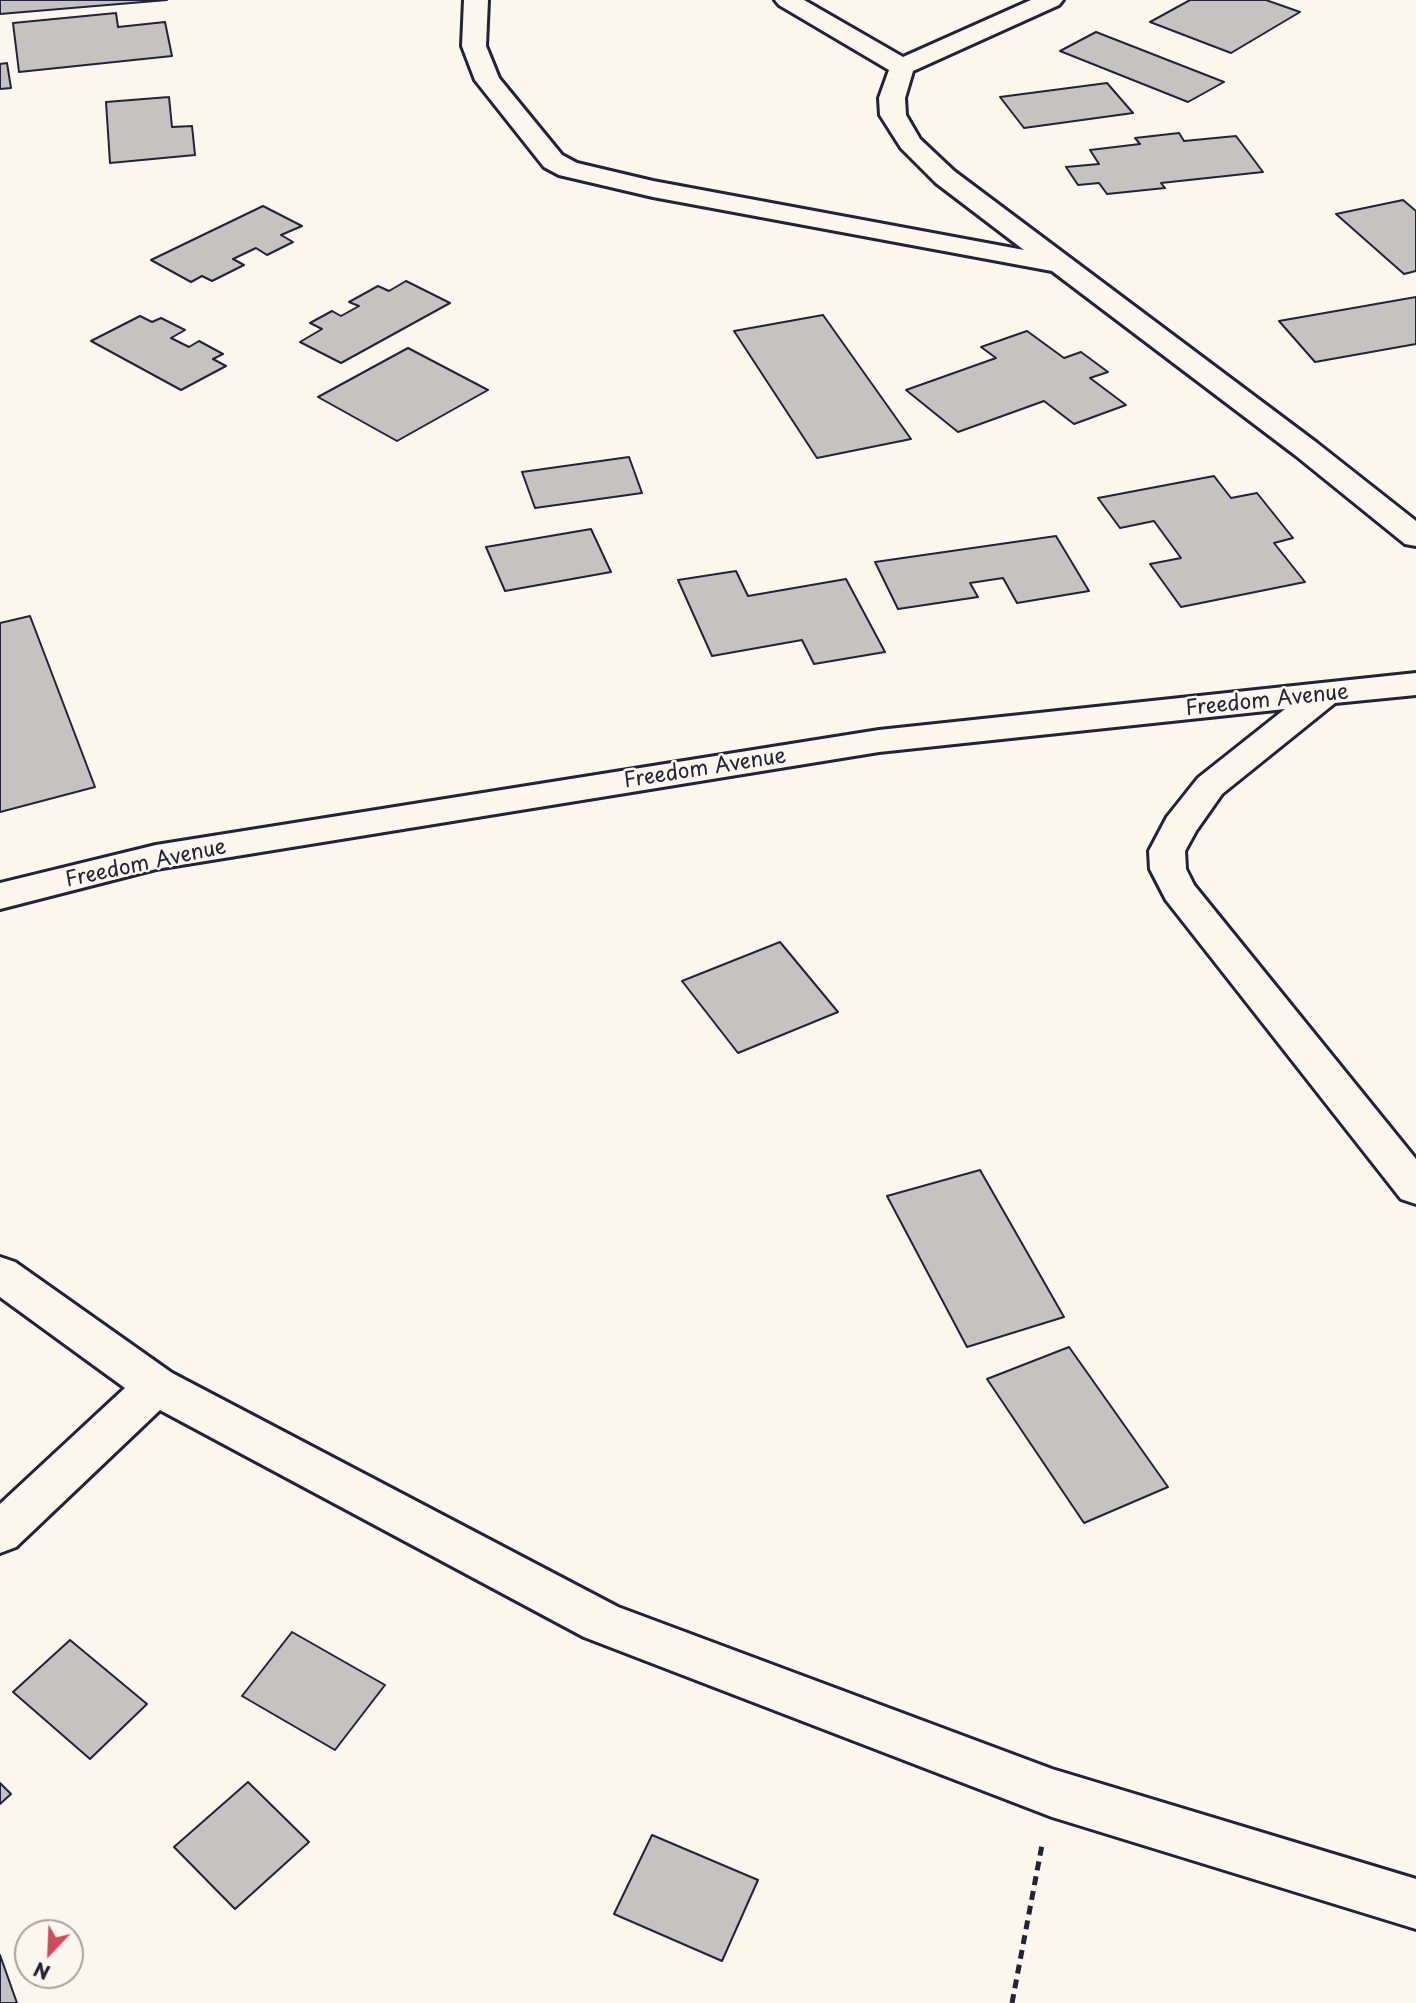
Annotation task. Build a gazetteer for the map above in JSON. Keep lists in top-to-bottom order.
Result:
{
  "streets": {
    "street": ["Freedom Avenue"]
  },
  "north": "bottom left"
}
